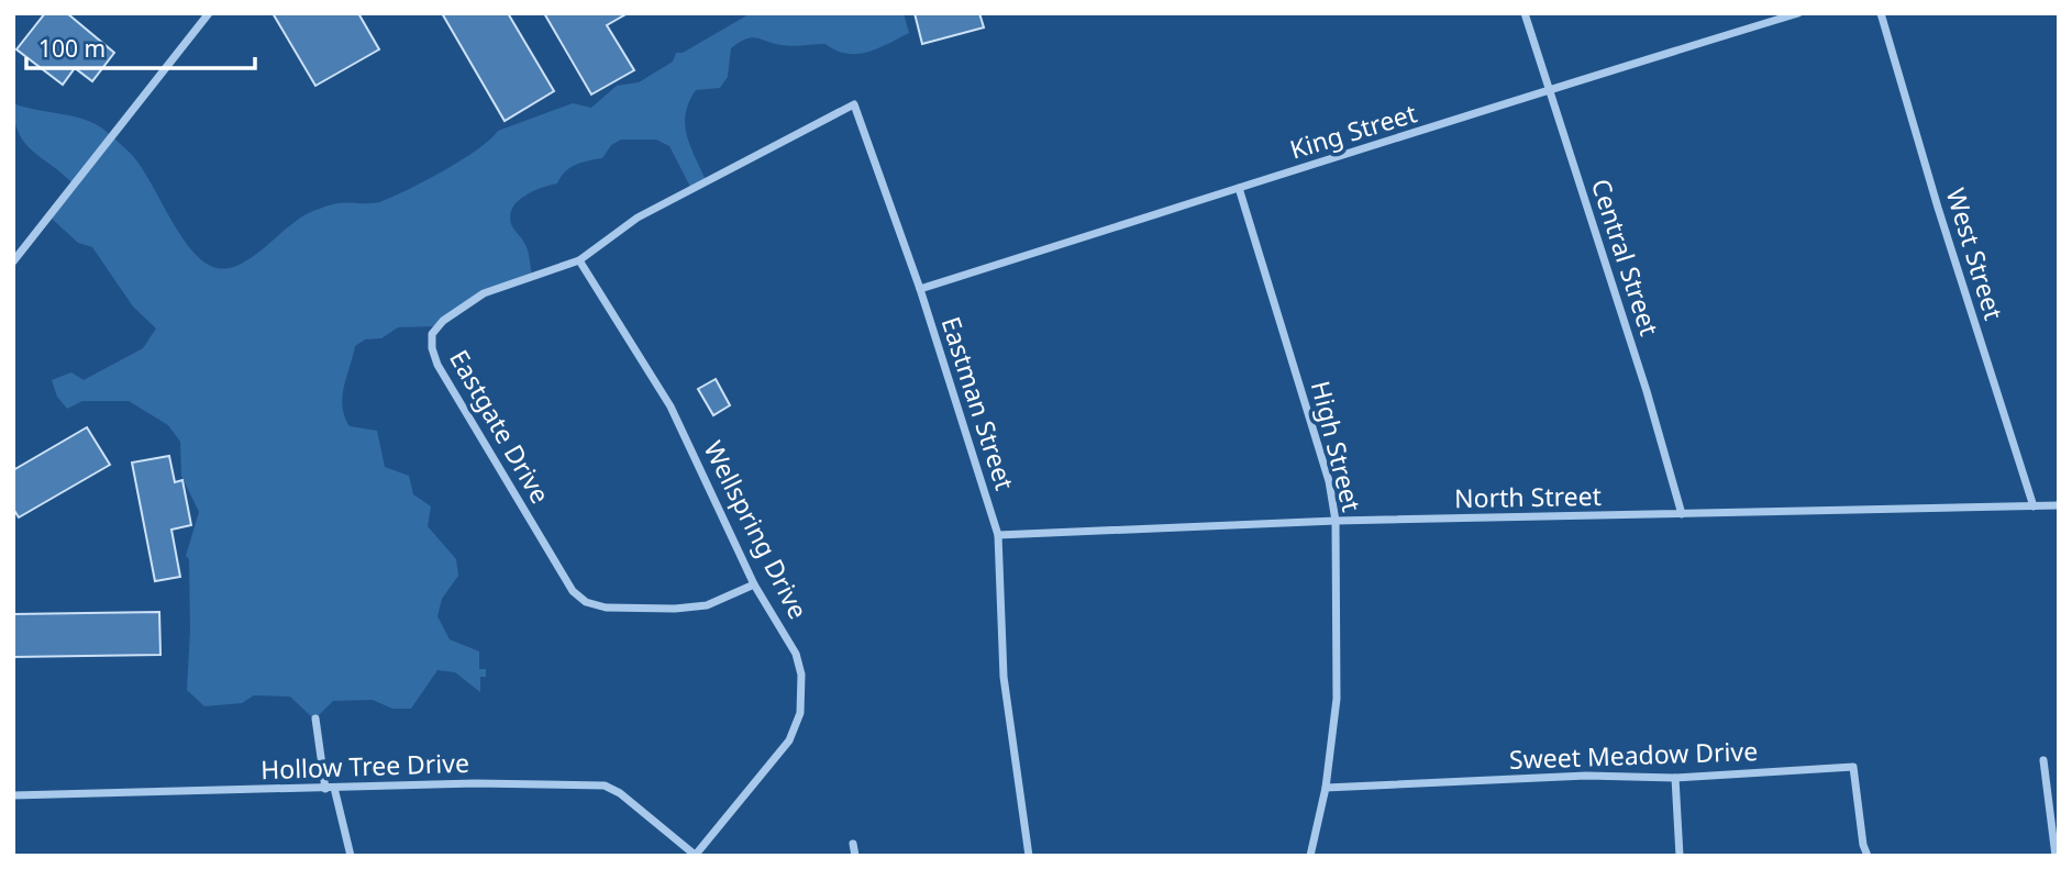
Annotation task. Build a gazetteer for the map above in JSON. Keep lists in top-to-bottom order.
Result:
{
  "streets": {
    "street": [
      "King Street",
      "West Street",
      "Central Street",
      "Eastman Street",
      "Eastgate Drive",
      "High Street",
      "North Street",
      "Wellspring Drive",
      "Sweet Meadow Drive",
      "Hollow Tree Drive"
    ]
  },
  "crossings": [
    ["King Street", "Central Street"],
    ["King Street", "Eastman Street"],
    ["King Street", "High Street"],
    ["West Street", "North Street"],
    ["Central Street", "North Street"],
    ["Eastman Street", "Eastgate Drive"],
    ["Eastman Street", "North Street"],
    ["Eastgate Drive", "Wellspring Drive"],
    ["High Street", "North Street"],
    ["High Street", "Sweet Meadow Drive"],
    ["Wellspring Drive", "Hollow Tree Drive"]
  ],
  "scale_bar": "100 m"
}
